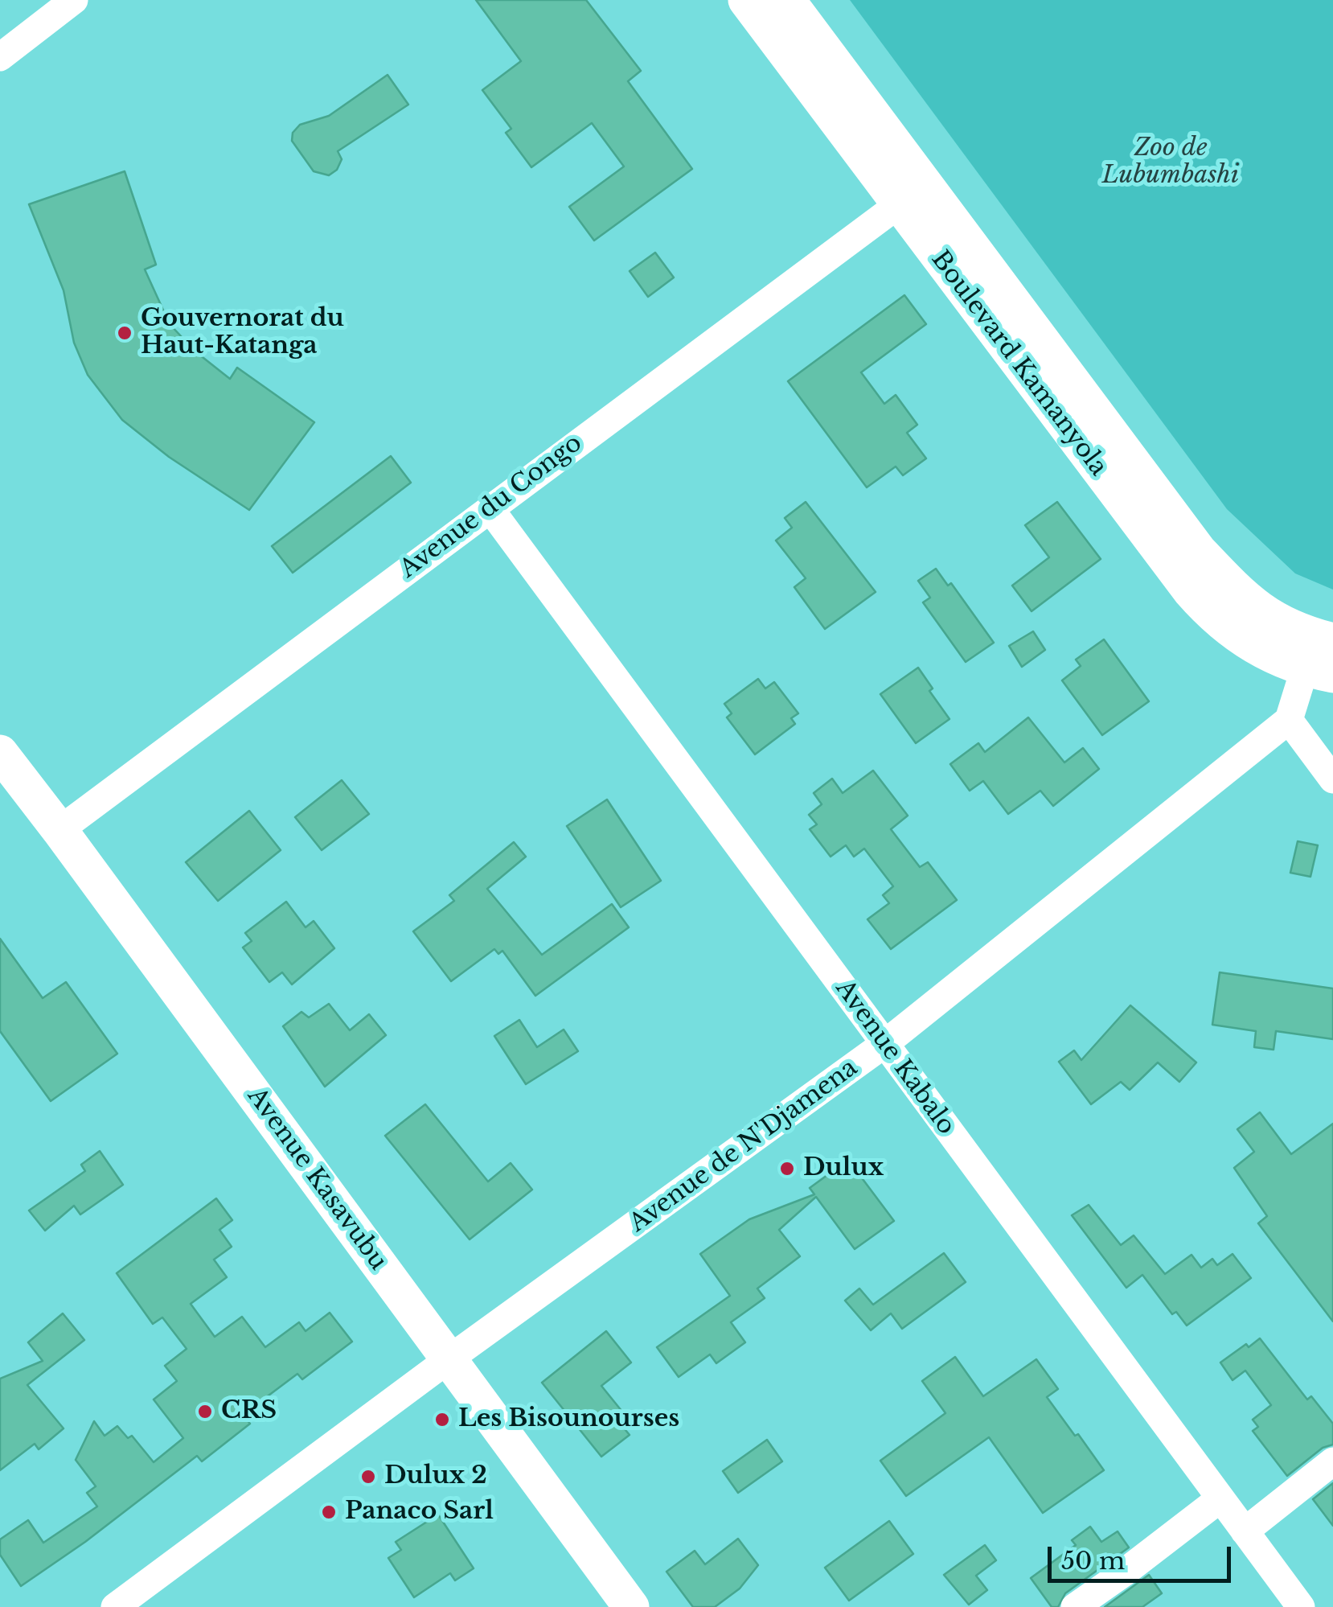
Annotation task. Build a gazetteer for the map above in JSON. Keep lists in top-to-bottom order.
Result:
{
  "streets": {
    "main road": ["Boulevard Kamanyola", "Avenue Kasavubu"],
    "street": ["Avenue du Congo", "Avenue Kabalo", "Avenue de N'Djamena"]
  },
  "crossings": [
    ["Boulevard Kamanyola", "Avenue du Congo"],
    ["Avenue du Congo", "Avenue Kabalo"],
    ["Avenue du Congo", "Avenue Kasavubu"],
    ["Avenue Kabalo", "Avenue de N'Djamena"],
    ["Avenue de N'Djamena", "Avenue Kasavubu"]
  ],
  "parks": ["Zoo de Lubumbashi"],
  "places": [
    "Gouvernorat du Haut-Katanga",
    "Dulux",
    "CRS",
    "Les Bisounourses",
    "Dulux 2",
    "Panaco Sarl"
  ],
  "scale_bar": "50 m"
}
